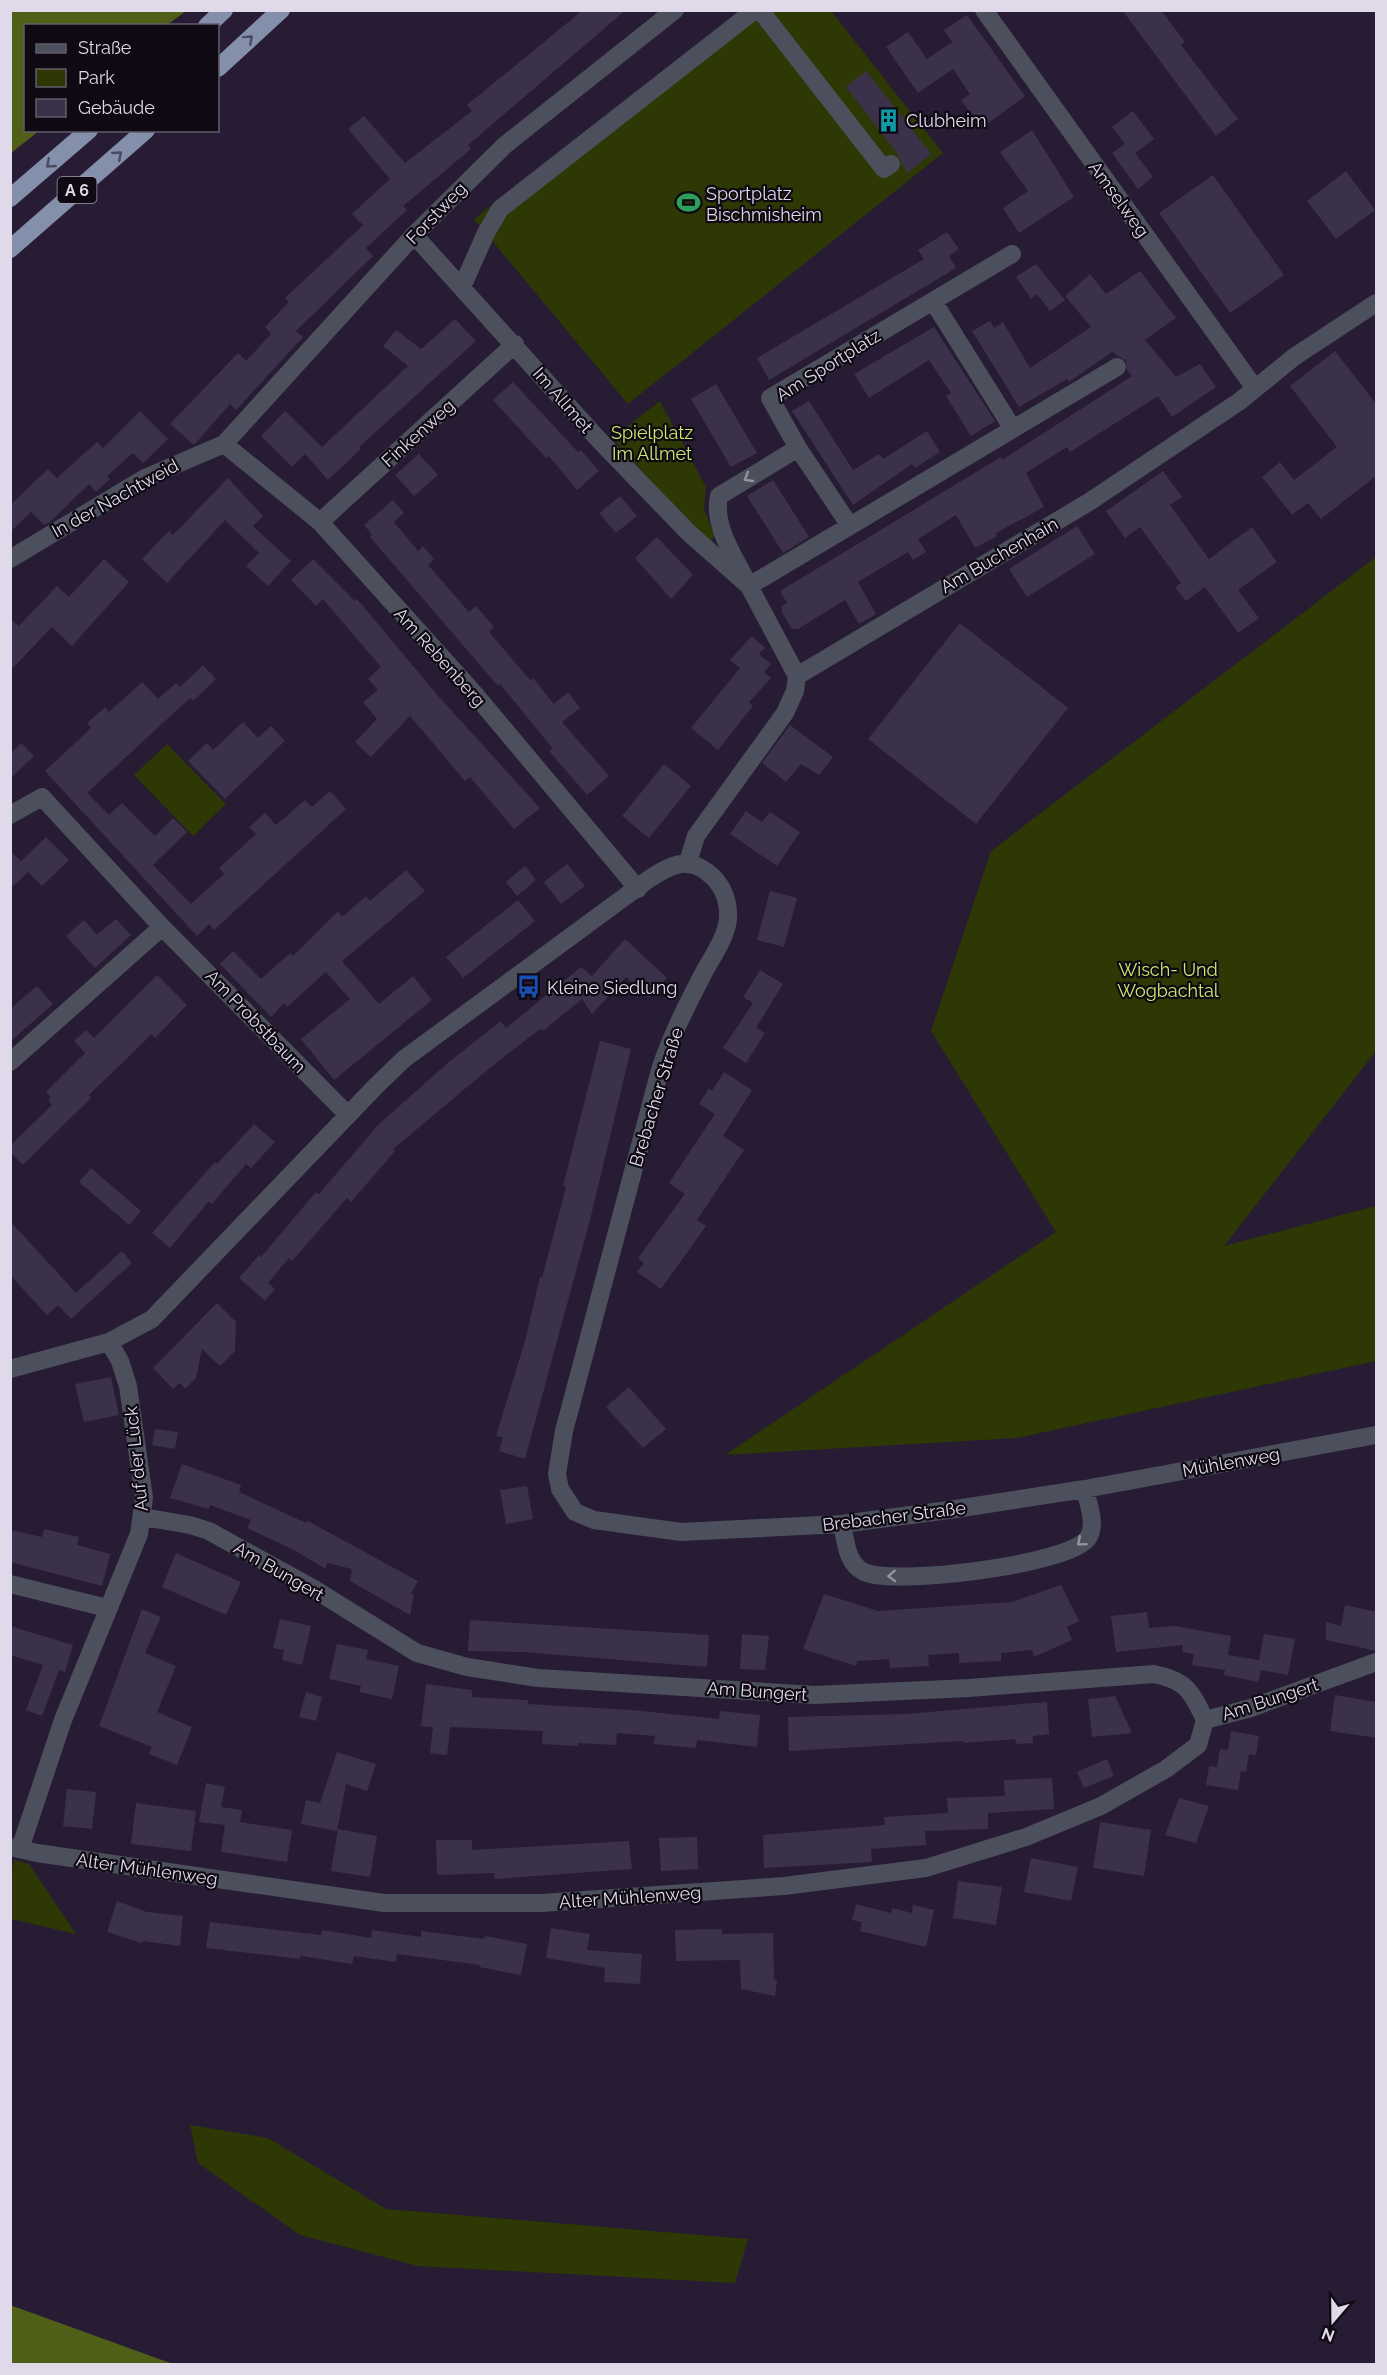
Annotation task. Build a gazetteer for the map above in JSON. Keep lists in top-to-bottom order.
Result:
{
  "streets": {
    "highway": ["A 6"],
    "street": [
      "Amselweg",
      "Forstweg",
      "Am Sportplatz",
      "Im Allmet",
      "Finkenweg",
      "In der Nachtweid",
      "Am Buchenhain",
      "Am Rebenberg",
      "Am Probstbaum",
      "Brebacher Straße",
      "Auf der Lück",
      "Mühlenweg",
      "Am Bungert",
      "Alter Mühlenweg"
    ]
  },
  "crossings": [
    ["Amselweg", "Am Buchenhain"],
    ["Forstweg", "Im Allmet"],
    ["Forstweg", "In der Nachtweid"],
    ["Forstweg", "Am Rebenberg"],
    ["Im Allmet", "Finkenweg"],
    ["Im Allmet", "Am Buchenhain"],
    ["Finkenweg", "Am Rebenberg"],
    ["In der Nachtweid", "Am Rebenberg"],
    ["Brebacher Straße", "Mühlenweg"],
    ["Auf der Lück", "Am Bungert"],
    ["Auf der Lück", "Alter Mühlenweg"],
    ["Am Bungert", "Alter Mühlenweg"]
  ],
  "parks": ["Spielplatz Im Allmet", "Wisch- Und Wogbachtal"],
  "places": {
    "building": ["Clubheim"],
    "sports": ["Sportplatz Bischmisheim"],
    "bus stop": ["Kleine Siedlung"]
  },
  "legend": ["Straße", "Park", "Gebäude"],
  "north": "bottom"
}
